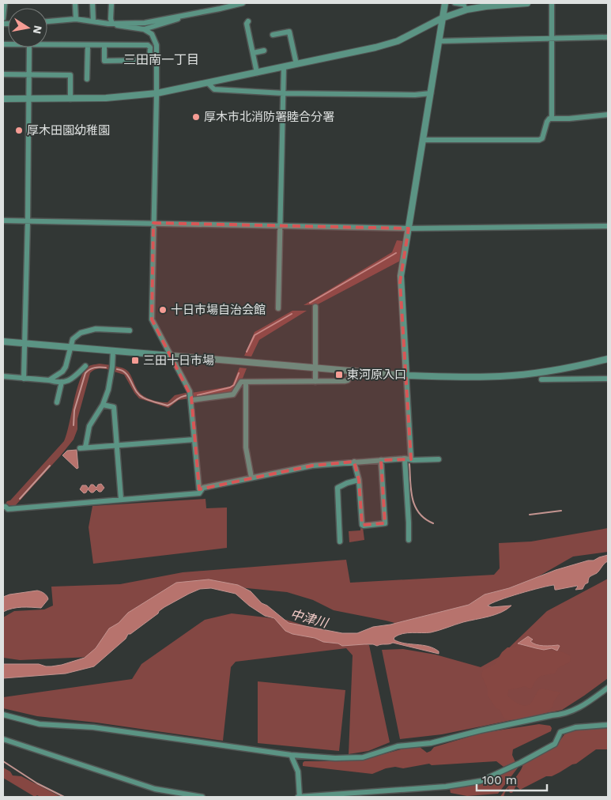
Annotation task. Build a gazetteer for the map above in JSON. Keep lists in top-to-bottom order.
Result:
{
  "districts": ["三田南一丁目"],
  "water": ["中津川"],
  "places": {
    "other": ["厚木市北消防署睦合分署", "厚木田園幼稚園", "十日市場自治会館"],
    "transit": ["三田十日市場", "東河原入口"]
  },
  "scale_bar": "100 m",
  "north": "right"
}
